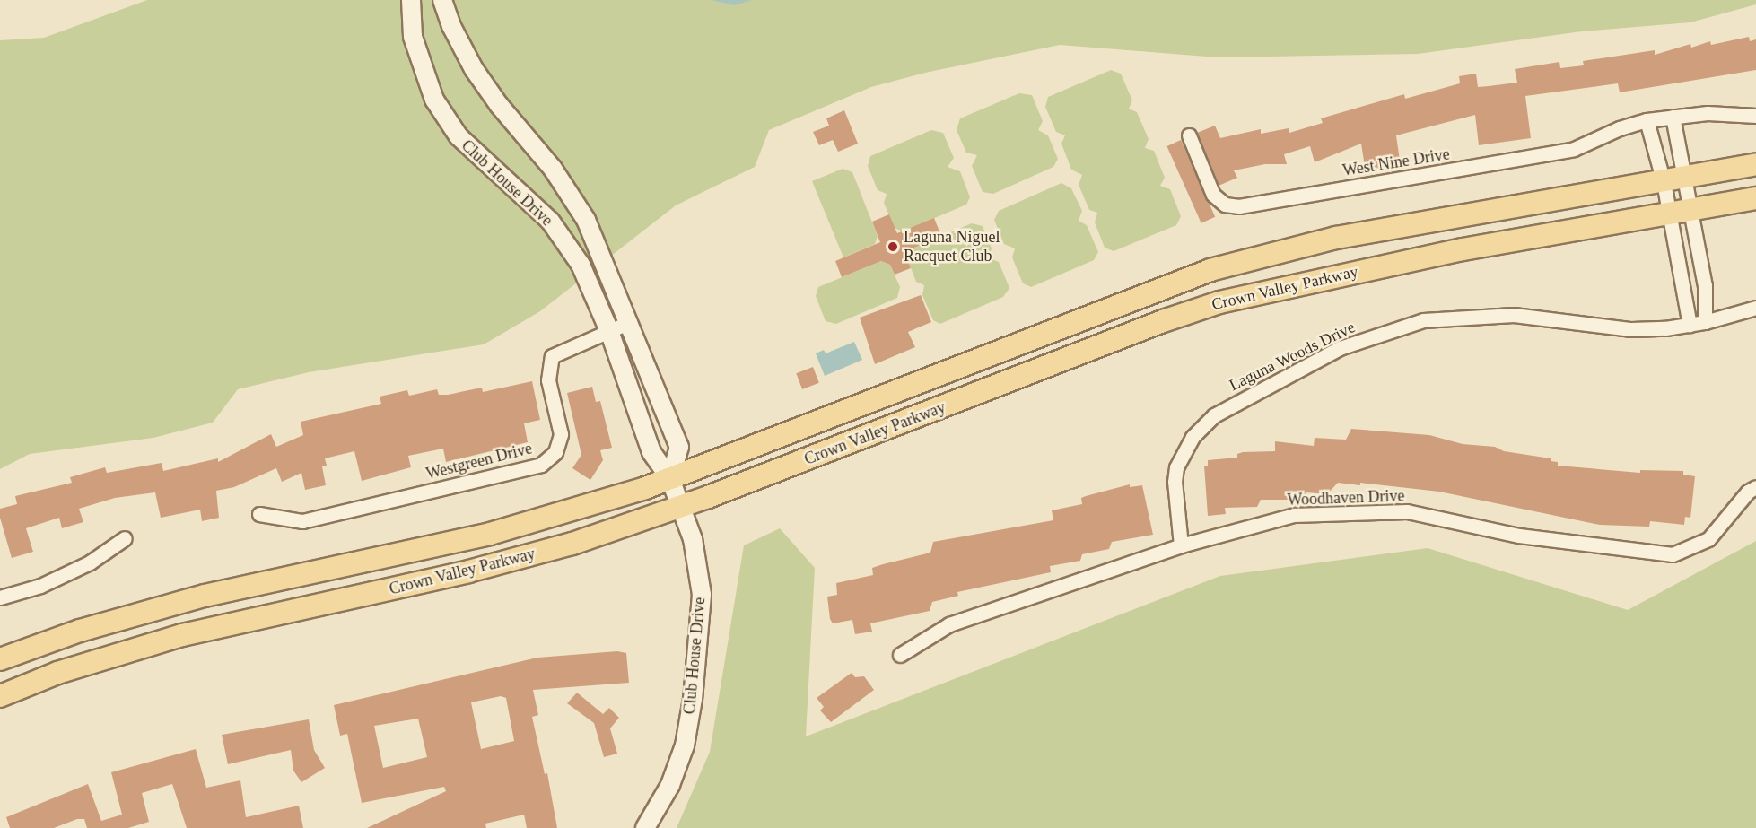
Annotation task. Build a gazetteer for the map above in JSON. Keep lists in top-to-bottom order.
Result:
{
  "streets": {
    "main road": ["Crown Valley Parkway"],
    "street": [
      "West Nine Drive",
      "Club House Drive",
      "Laguna Woods Drive",
      "Westgreen Drive",
      "Woodhaven Drive"
    ]
  },
  "crossings": [
    ["Club House Drive", "Crown Valley Parkway"],
    ["Club House Drive", "Westgreen Drive"],
    ["Laguna Woods Drive", "Woodhaven Drive"]
  ],
  "places": ["Laguna Niguel Racquet Club"]
}
